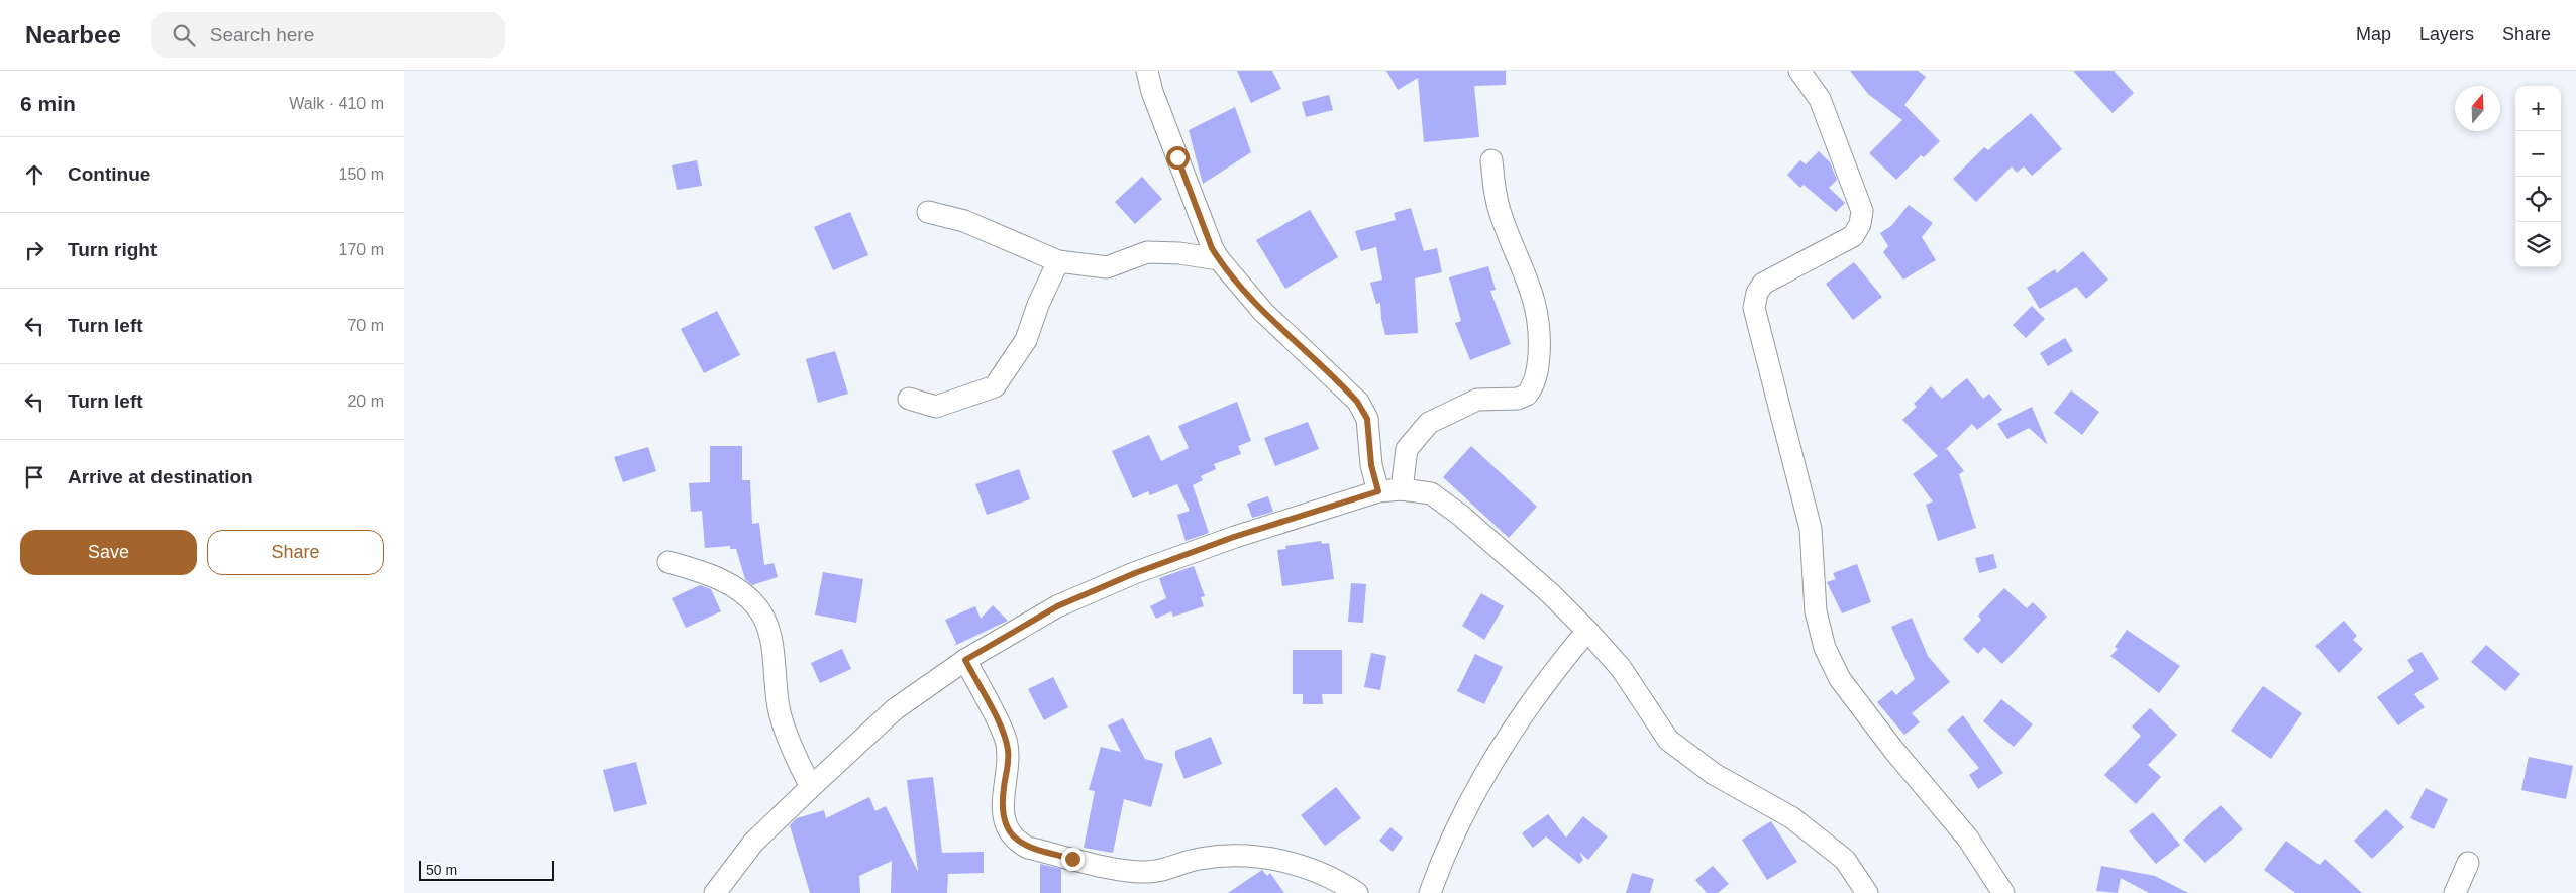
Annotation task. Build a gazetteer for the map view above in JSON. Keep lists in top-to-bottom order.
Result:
{
  "scale_bar": "50 m",
  "north": "top",
  "page": {
    "header": "Nearbee",
    "search": "Search here",
    "nav": ["Map", "Layers", "Share"],
    "heading": ["6 min", "Walk · 410 m"],
    "map_buttons": ["+", "−"],
    "list": [
      ["Continue", "150 m"],
      ["Turn right", "170 m"],
      ["Turn left", "70 m"],
      ["Turn left", "20 m"],
      "Arrive at destination"
    ],
    "buttons": ["Save", "Share"],
    "scale": "50 m"
  }
}
